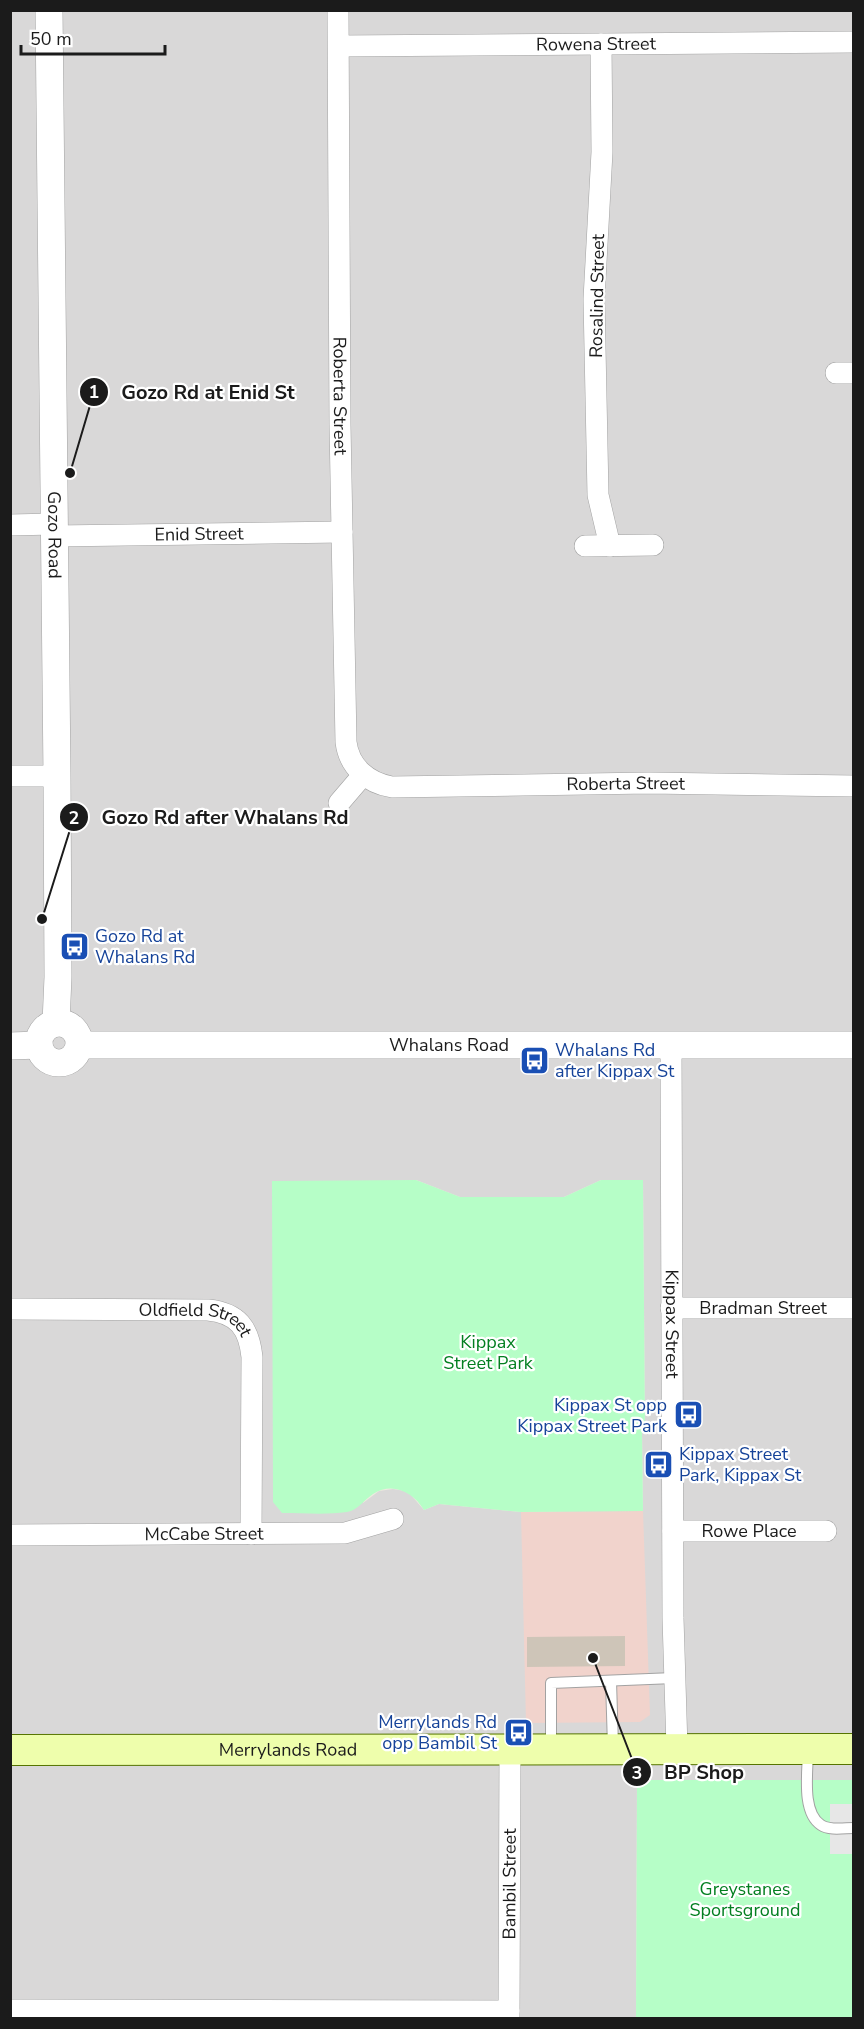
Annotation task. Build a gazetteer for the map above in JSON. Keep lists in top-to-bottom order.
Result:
{
  "streets": {
    "main road": ["Merrylands Road"],
    "street": [
      "Rowena Street",
      "Rosalind Street",
      "Roberta Street",
      "Enid Street",
      "Gozo Road",
      "Whalans Road",
      "Bradman Street",
      "Kippax Street",
      "Oldfield Street",
      "Rowe Place",
      "McCabe Street",
      "Bambil Street"
    ]
  },
  "crossings": [
    ["Rowena Street", "Rosalind Street"],
    ["Rowena Street", "Roberta Street"],
    ["Roberta Street", "Enid Street"],
    ["Enid Street", "Gozo Road"],
    ["Gozo Road", "Whalans Road"],
    ["Whalans Road", "Kippax Street"],
    ["Bradman Street", "Kippax Street"],
    ["Kippax Street", "Rowe Place"],
    ["Kippax Street", "Merrylands Road"],
    ["Oldfield Street", "McCabe Street"],
    ["Merrylands Road", "Bambil Street"]
  ],
  "parks": ["Kippax Street Park", "Greystanes Sportsground"],
  "places": {
    "other": ["Gozo Rd at Enid St", "Gozo Rd after Whalans Rd", "BP Shop"],
    "bus stop": [
      "Gozo Rd at Whalans Rd",
      "Whalans Rd after Kippax St",
      "Kippax St opp Kippax Street Park",
      "Kippax Street Park, Kippax St",
      "Merrylands Rd opp Bambil St"
    ]
  },
  "scale_bar": "50 m"
}
